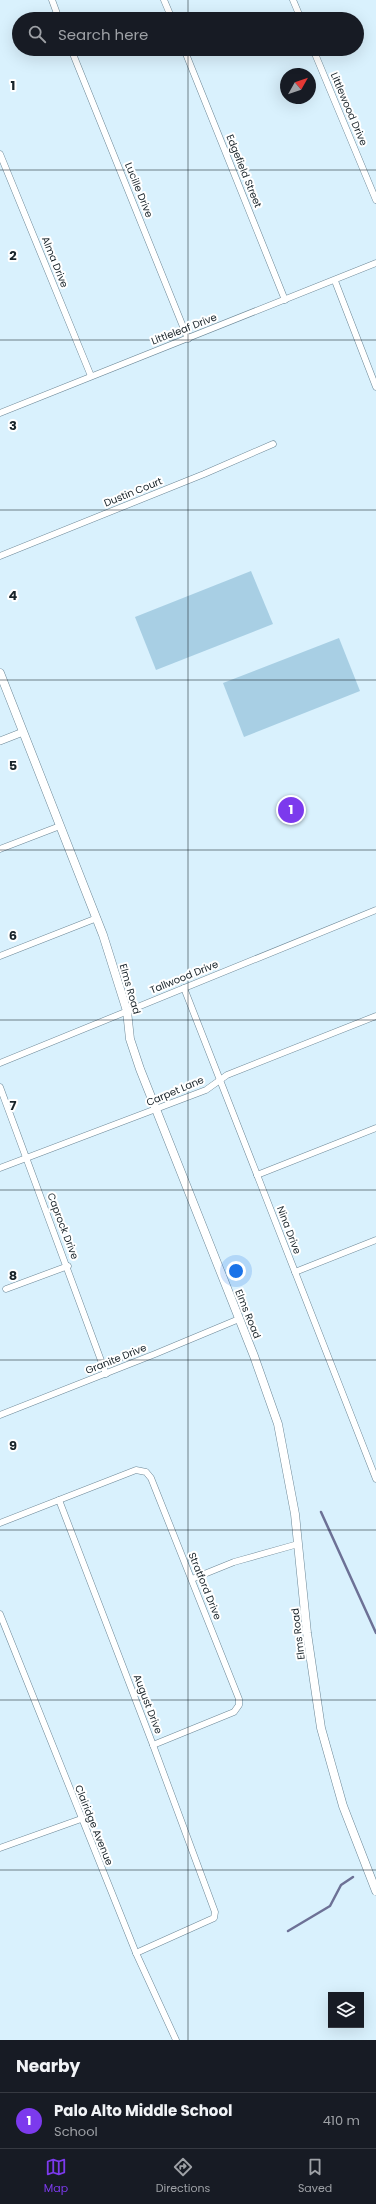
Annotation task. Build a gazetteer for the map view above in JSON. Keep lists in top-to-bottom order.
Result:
{
  "streets": {
    "main road": ["Elms Road"],
    "street": [
      "Littlewood Drive",
      "Edgefield Street",
      "Lucille Drive",
      "Alma Drive",
      "Littleleaf Drive",
      "Dustin Court",
      "Tallwood Drive",
      "Carpet Lane",
      "Caprock Drive",
      "Nina Drive",
      "Granite Drive",
      "Stratford Drive",
      "August Drive",
      "Clairidge Avenue"
    ]
  },
  "crossings": [
    ["Edgefield Street", "Littleleaf Drive"],
    ["Lucille Drive", "Littleleaf Drive"],
    ["Alma Drive", "Littleleaf Drive"],
    ["Tallwood Drive", "Elms Road"],
    ["Tallwood Drive", "Nina Drive"],
    ["Elms Road", "Carpet Lane"],
    ["Elms Road", "Granite Drive"],
    ["Carpet Lane", "Caprock Drive"],
    ["Carpet Lane", "Nina Drive"],
    ["Caprock Drive", "Granite Drive"],
    ["Stratford Drive", "August Drive"],
    ["August Drive", "Clairidge Avenue"]
  ],
  "north": "top right",
  "page": {
    "search": "Search here",
    "pins": "1",
    "heading": "Nearby",
    "list": [
      {
        "mark": "1",
        "name": "Palo Alto Middle School",
        "note": "School",
        "value": "410 m"
      }
    ],
    "nav": ["Map", "Directions", "Saved"]
  },
  "grid": {
    "rows": [
      "1",
      "2",
      "3",
      "4",
      "5",
      "6",
      "7",
      "8",
      "9"
    ]
  }
}
